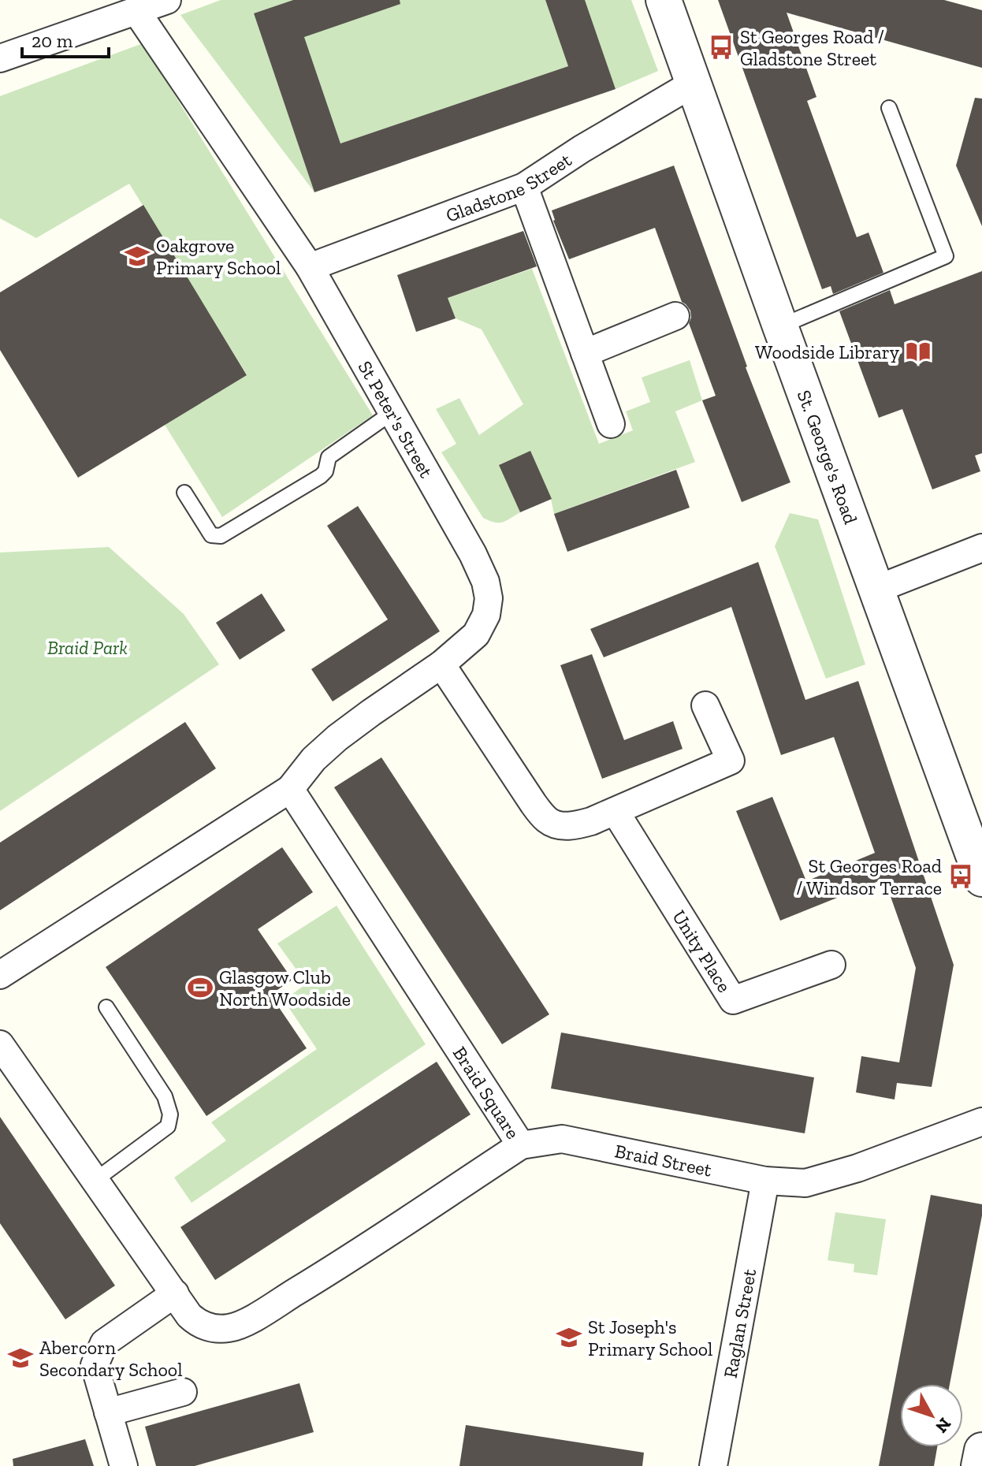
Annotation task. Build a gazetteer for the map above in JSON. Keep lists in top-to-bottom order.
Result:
{
  "streets": {
    "street": [
      "Gladstone Street",
      "St Peter's Street",
      "St. George's Road",
      "Unity Place",
      "Braid Square",
      "Braid Street",
      "Raglan Street"
    ]
  },
  "crossings": [
    ["Gladstone Street", "St Peter's Street"],
    ["Gladstone Street", "St. George's Road"],
    ["St Peter's Street", "Braid Square"],
    ["Braid Square", "Braid Street"],
    ["Braid Street", "Raglan Street"]
  ],
  "parks": ["Braid Park"],
  "places": {
    "bus stop": ["St Georges Road / Gladstone Street", "St Georges Road / Windsor Terrace"],
    "school or university": ["Oakgrove Primary School", "St Joseph's Primary School", "Abercorn Secondary School"],
    "library": ["Woodside Library"],
    "sports": ["Glasgow Club North Woodside"]
  },
  "scale_bar": "20 m",
  "north": "bottom right"
}
